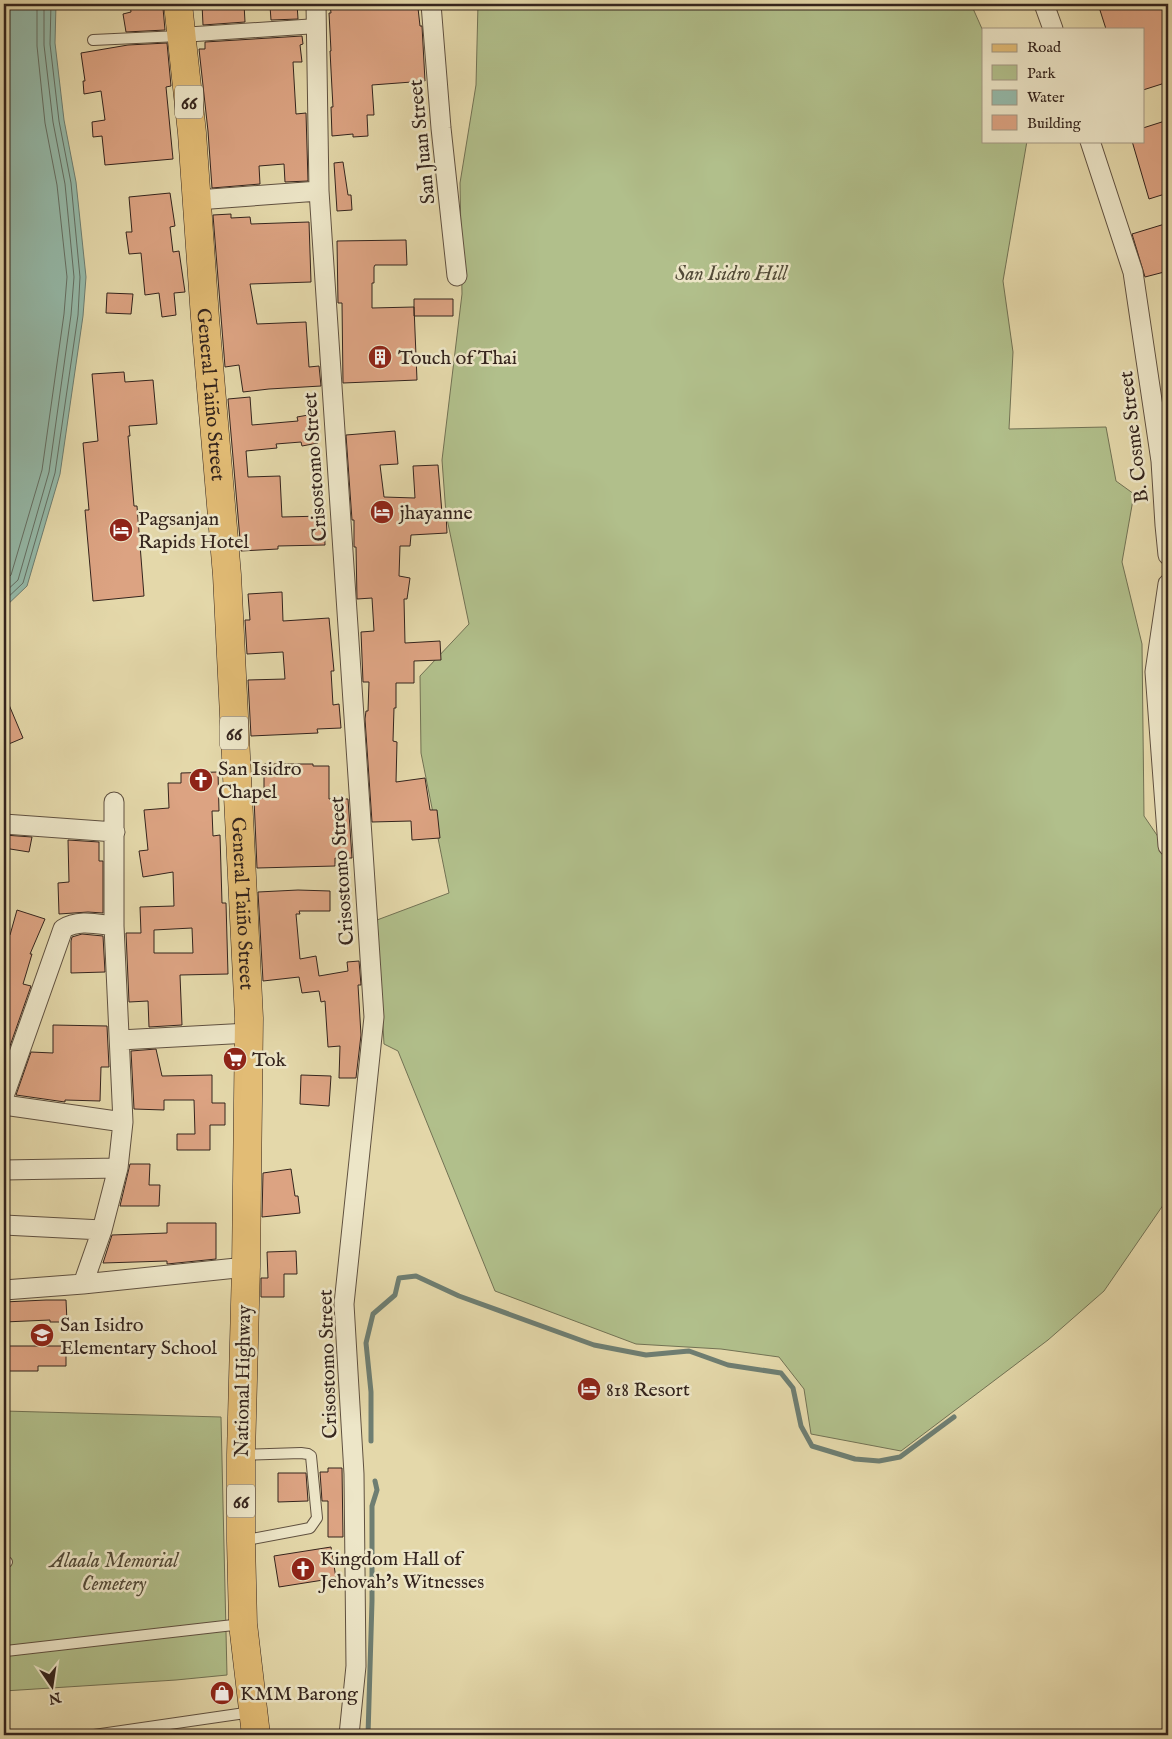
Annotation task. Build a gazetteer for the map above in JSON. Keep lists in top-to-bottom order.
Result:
{
  "streets": {
    "main road": ["66", "General Taiño Street", "National Highway"],
    "street": ["San Juan Street", "B. Cosme Street", "Crisostomo Street"]
  },
  "crossings": [
    ["General Taiño Street", "National Highway"]
  ],
  "parks": ["San Isidro Hill", "Alaala Memorial Cemetery"],
  "places": {
    "building": ["Touch of Thai"],
    "hotel": ["jhayanne", "Pagsanjan Rapids Hotel", "818 Resort"],
    "church": ["San Isidro Chapel", "Kingdom Hall of Jehovah's Witnesses"],
    "supermarket": ["Tok"],
    "school or university": ["San Isidro Elementary School"],
    "shop": ["KMM Barong"]
  },
  "legend": [
    "Road",
    "Park",
    "Water",
    "Building"
  ],
  "north": "bottom"
}
